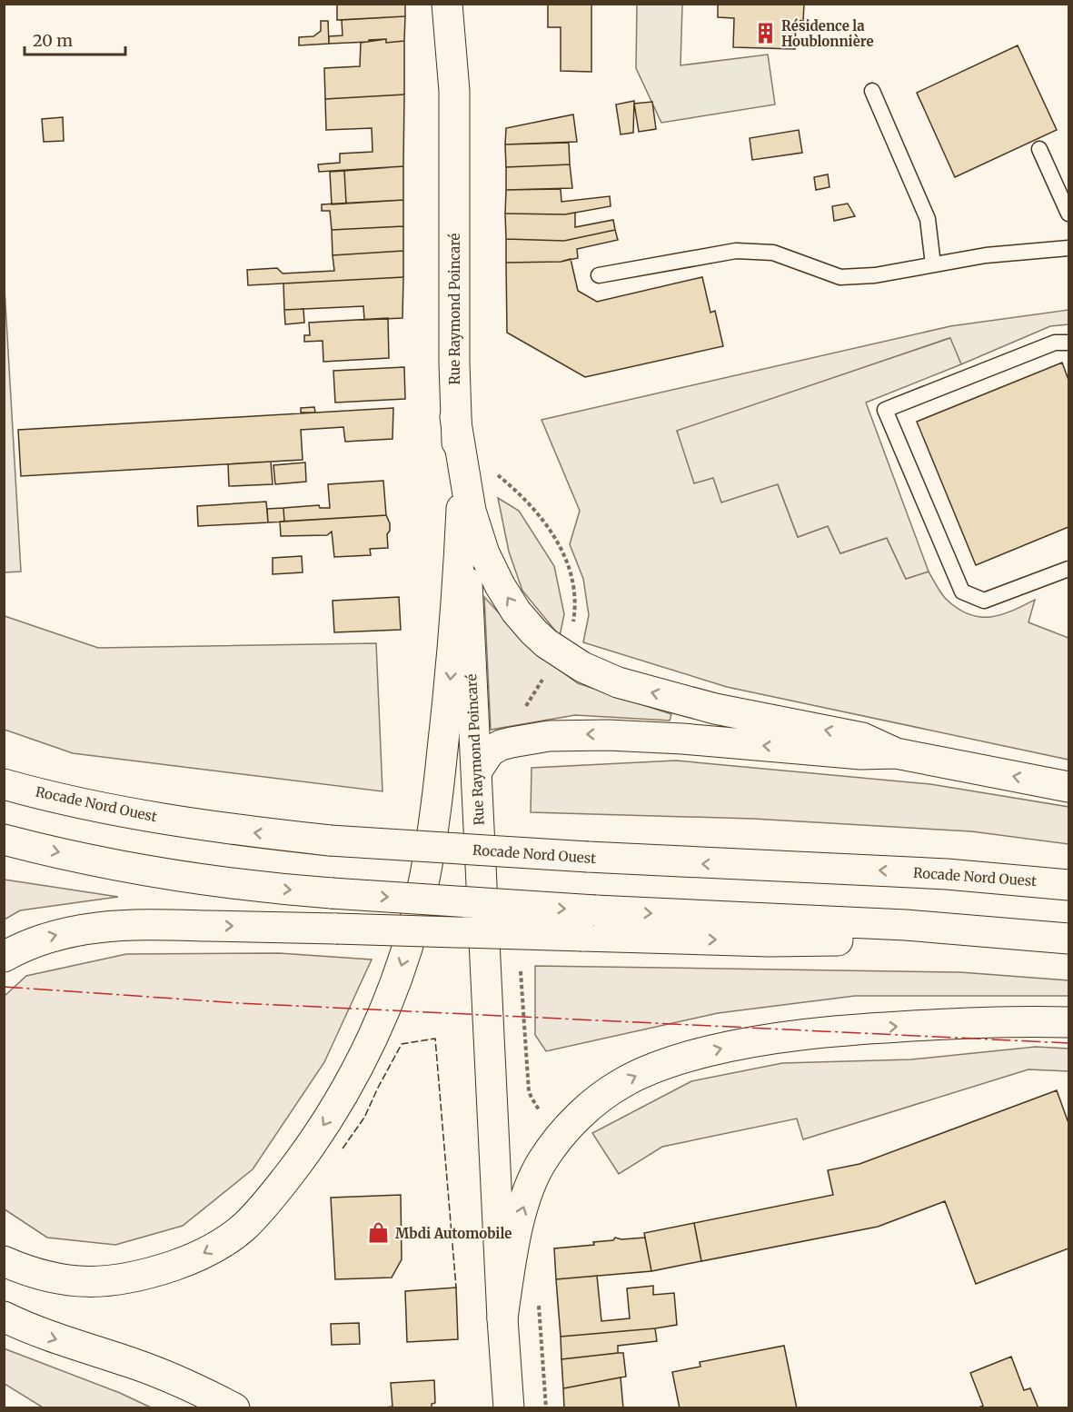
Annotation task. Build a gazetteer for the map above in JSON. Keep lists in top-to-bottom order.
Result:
{
  "streets": {
    "main road": ["Rue Raymond Poincaré", "Rocade Nord Ouest"]
  },
  "places": {
    "building": ["Résidence la Houblonnière"],
    "shop": ["Mbdi Automobile"]
  },
  "scale_bar": "20 m"
}
